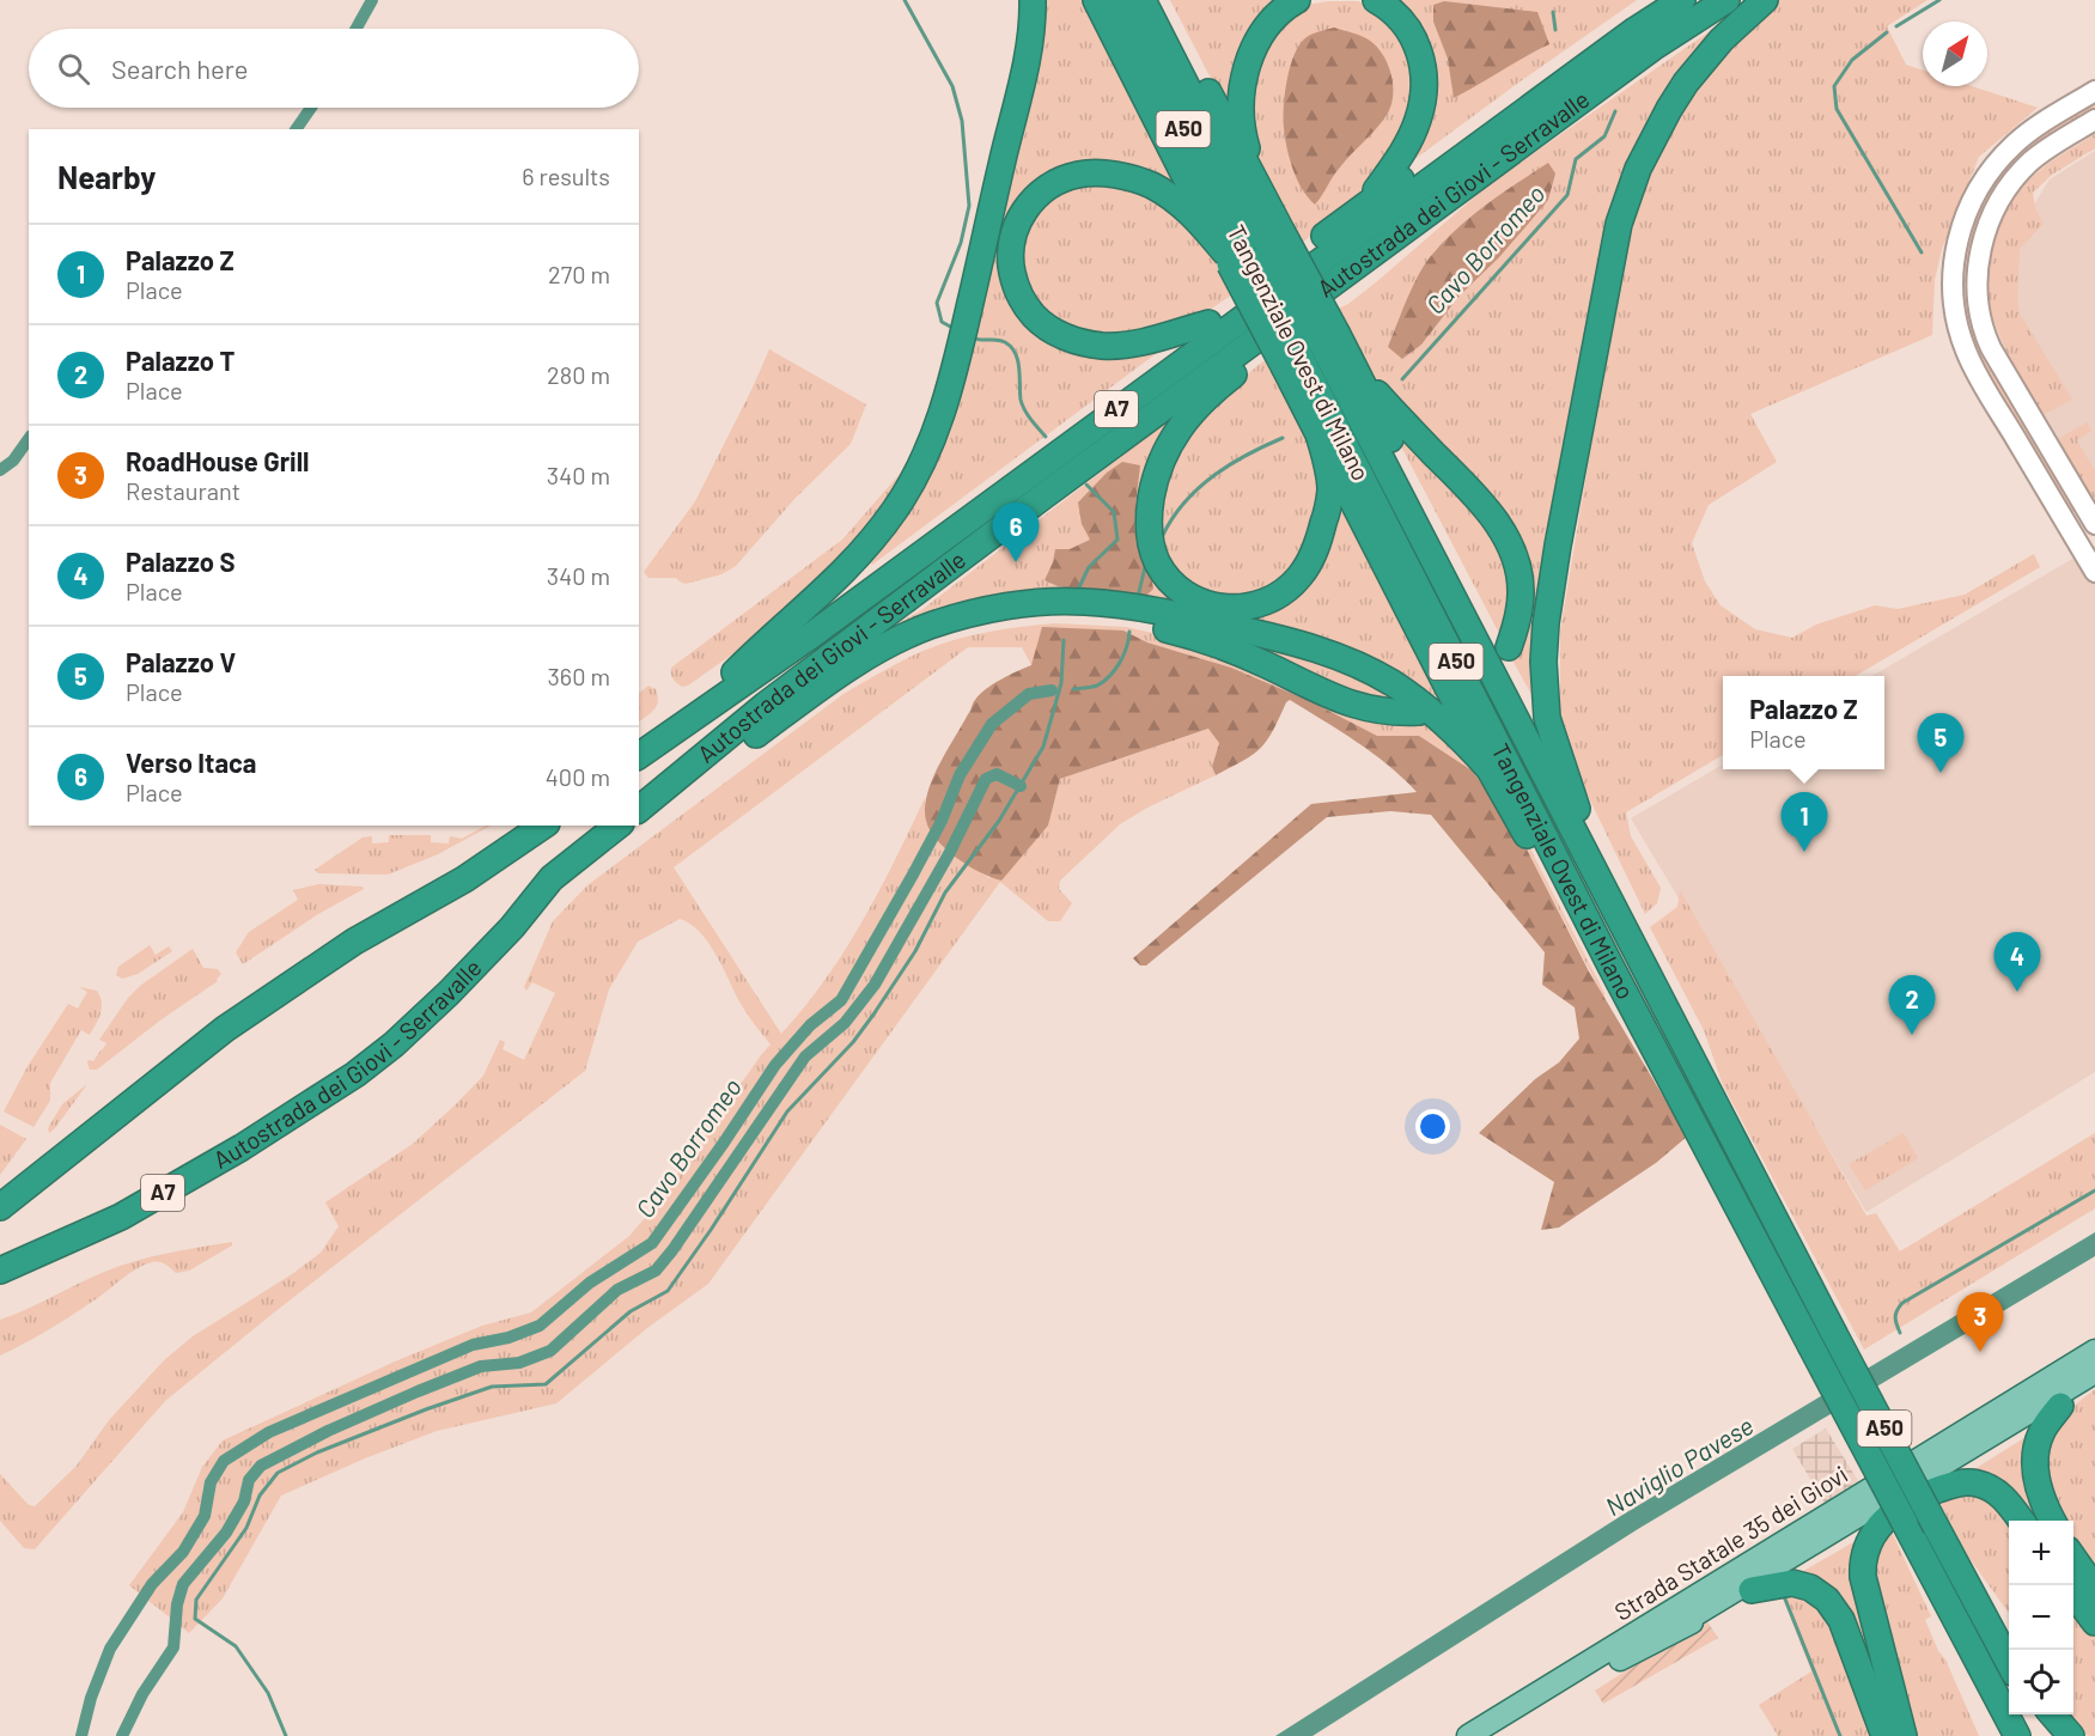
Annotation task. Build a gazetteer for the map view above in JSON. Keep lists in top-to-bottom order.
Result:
{
  "streets": {
    "highway": [
      "A50",
      "Autostrada dei Giovi - Serravalle",
      "Tangenziale Ovest di Milano",
      "A7"
    ],
    "main road": ["Strada Statale 35 dei Giovi"]
  },
  "crossings": [
    ["Autostrada dei Giovi - Serravalle", "A7"]
  ],
  "water": ["Cavo Borromeo", "Naviglio Pavese"],
  "north": "top right",
  "page": {
    "search": "Search here",
    "heading": ["Nearby", "6 results"],
    "list": [
      {
        "mark": "1",
        "name": "Palazzo Z",
        "note": "Place",
        "value": "270 m"
      },
      {
        "mark": "2",
        "name": "Palazzo T",
        "note": "Place",
        "value": "280 m"
      },
      {
        "mark": "3",
        "name": "RoadHouse Grill",
        "note": "Restaurant",
        "value": "340 m"
      },
      {
        "mark": "4",
        "name": "Palazzo S",
        "note": "Place",
        "value": "340 m"
      },
      {
        "mark": "5",
        "name": "Palazzo V",
        "note": "Place",
        "value": "360 m"
      },
      {
        "mark": "6",
        "name": "Verso Itaca",
        "note": "Place",
        "value": "400 m"
      }
    ],
    "pins": [
      "6",
      "5",
      "1",
      "4",
      "2",
      "3"
    ],
    "popup": ["Palazzo Z", "Place"],
    "map_buttons": ["+", "−"]
  }
}
